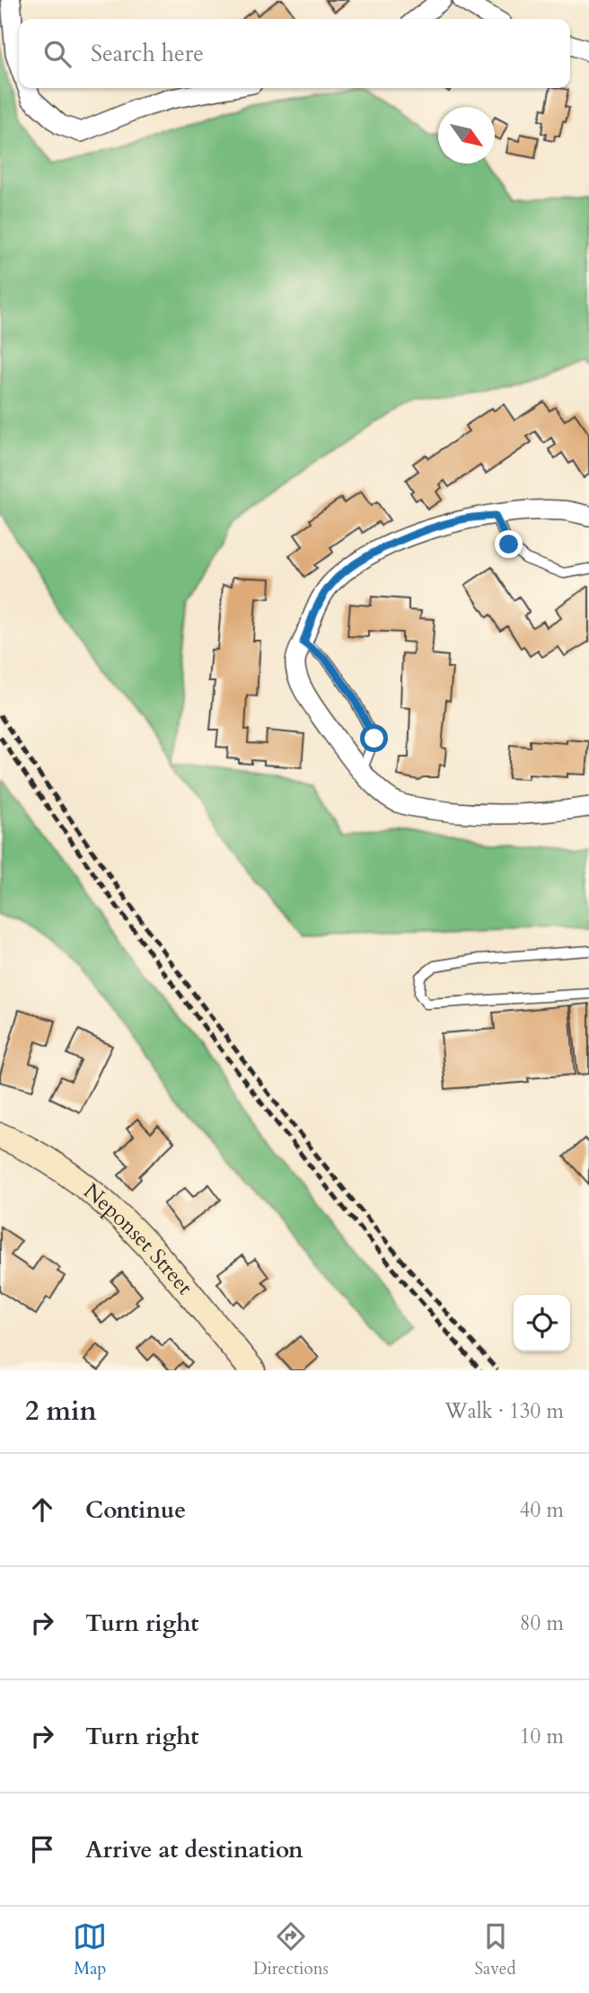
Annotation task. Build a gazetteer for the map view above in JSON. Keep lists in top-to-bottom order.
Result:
{
  "streets": {
    "main road": ["Neponset Street"]
  },
  "north": "bottom right",
  "page": {
    "search": "Search here",
    "heading": ["2 min", "Walk · 130 m"],
    "list": [
      ["Continue", "40 m"],
      ["Turn right", "80 m"],
      ["Turn right", "10 m"],
      "Arrive at destination"
    ],
    "nav": ["Map", "Directions", "Saved"]
  }
}
